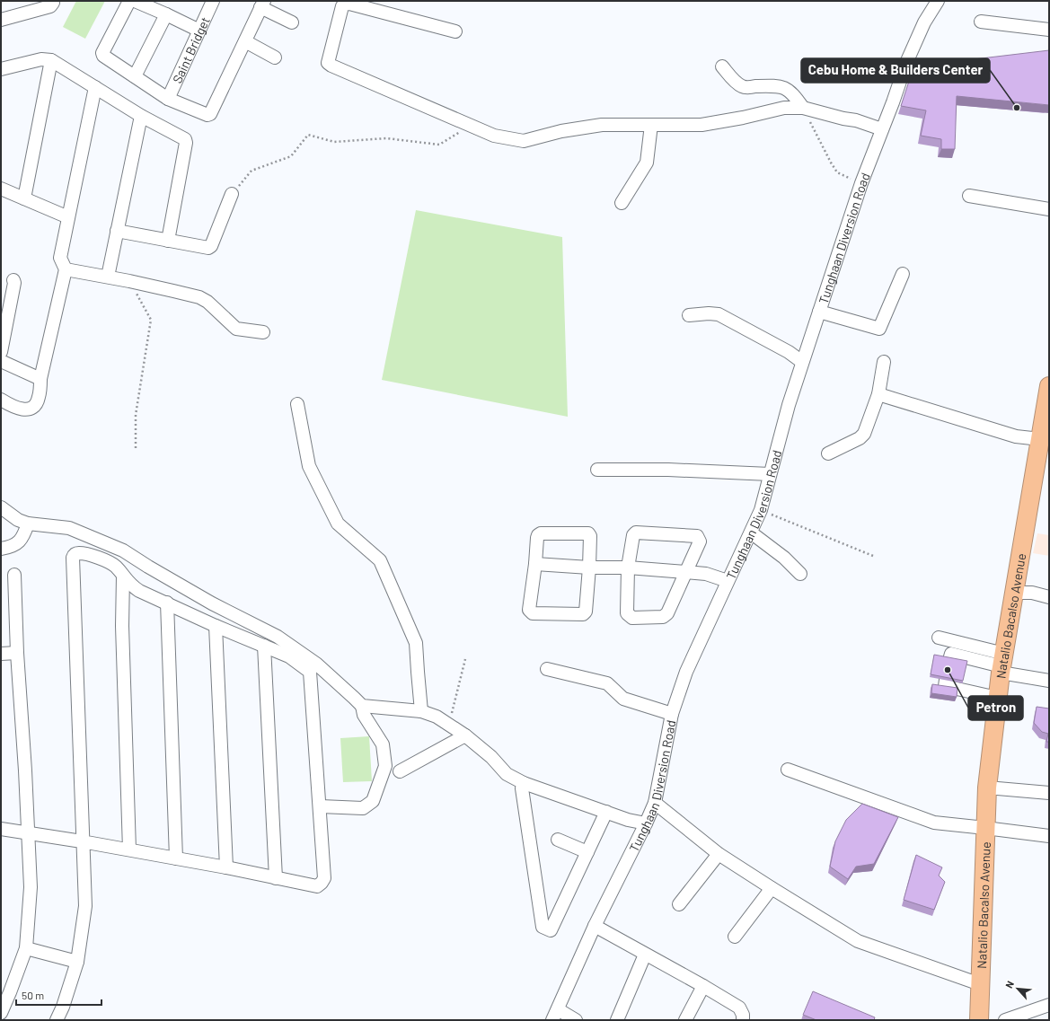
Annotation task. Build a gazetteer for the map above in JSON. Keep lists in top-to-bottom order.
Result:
{
  "streets": {
    "highway": ["Natalio Bacalso Avenue"],
    "street": ["Saint Bridget", "Tunghaan Diversion Road"]
  },
  "places": ["Cebu Home & Builders Center", "Petron"],
  "scale_bar": "50 m",
  "north": "top left"
}
